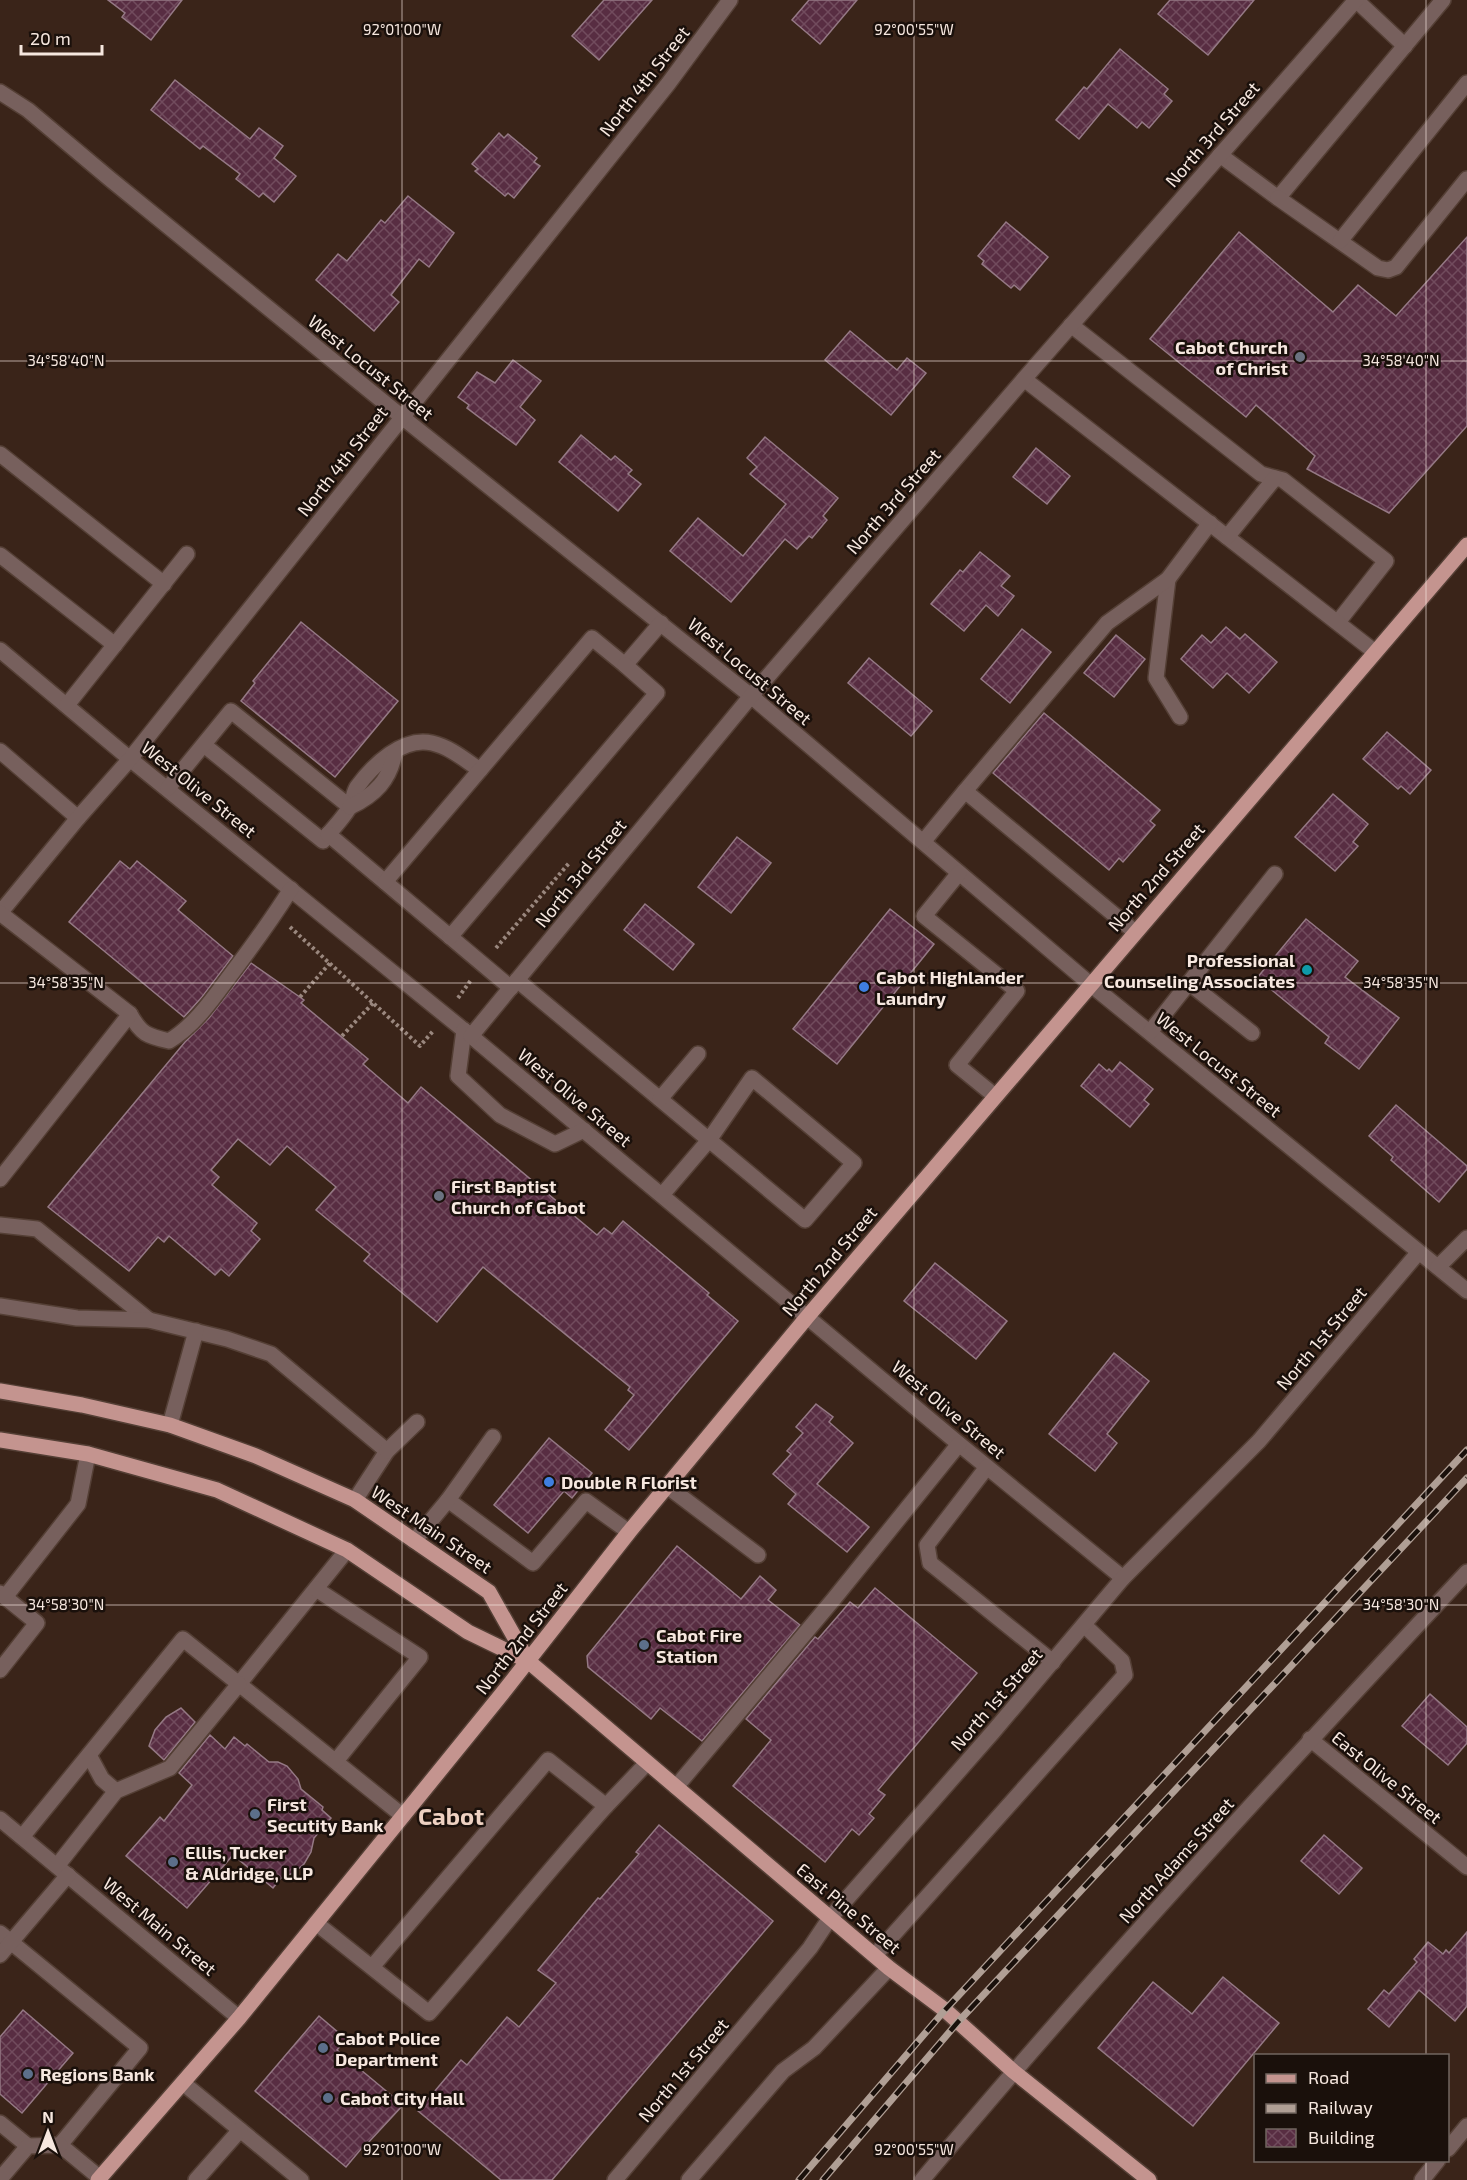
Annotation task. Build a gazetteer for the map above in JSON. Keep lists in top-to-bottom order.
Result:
{
  "streets": {
    "main road": ["North 2nd Street", "West Main Street", "East Pine Street"],
    "street": [
      "North 4th Street",
      "North 3rd Street",
      "West Locust Street",
      "West Olive Street",
      "North 1st Street",
      "East Olive Street",
      "North Adams Street"
    ]
  },
  "crossings": [
    ["North 4th Street", "West Locust Street"],
    ["North 4th Street", "West Olive Street"],
    ["North 3rd Street", "West Locust Street"],
    ["North 3rd Street", "West Olive Street"],
    ["West Locust Street", "North 2nd Street"],
    ["West Locust Street", "North 1st Street"],
    ["West Olive Street", "North 2nd Street"],
    ["West Olive Street", "North 1st Street"],
    ["North 2nd Street", "West Main Street"],
    ["North 2nd Street", "East Pine Street"],
    ["North 1st Street", "East Pine Street"],
    ["West Main Street", "East Pine Street"],
    ["East Olive Street", "North Adams Street"],
    ["North Adams Street", "East Pine Street"]
  ],
  "districts": ["Cabot"],
  "places": [
    "Cabot Church of Christ",
    "Professional Counseling Associates",
    "Cabot Highlander Laundry",
    "First Baptist Church of Cabot",
    "Double R Florist",
    "Cabot Fire Station",
    "First Secutity Bank",
    "Ellis, Tucker & Aldridge, LLP",
    "Cabot Police Department",
    "Regions Bank",
    "Cabot City Hall"
  ],
  "legend": ["Road", "Railway", "Building"],
  "scale_bar": "20 m",
  "north": "top",
  "coordinates": [
    "92°01'00\"W",
    "92°00'55\"W",
    "34°58'40\"N",
    "34°58'35\"N",
    "34°58'30\"N"
  ]
}
